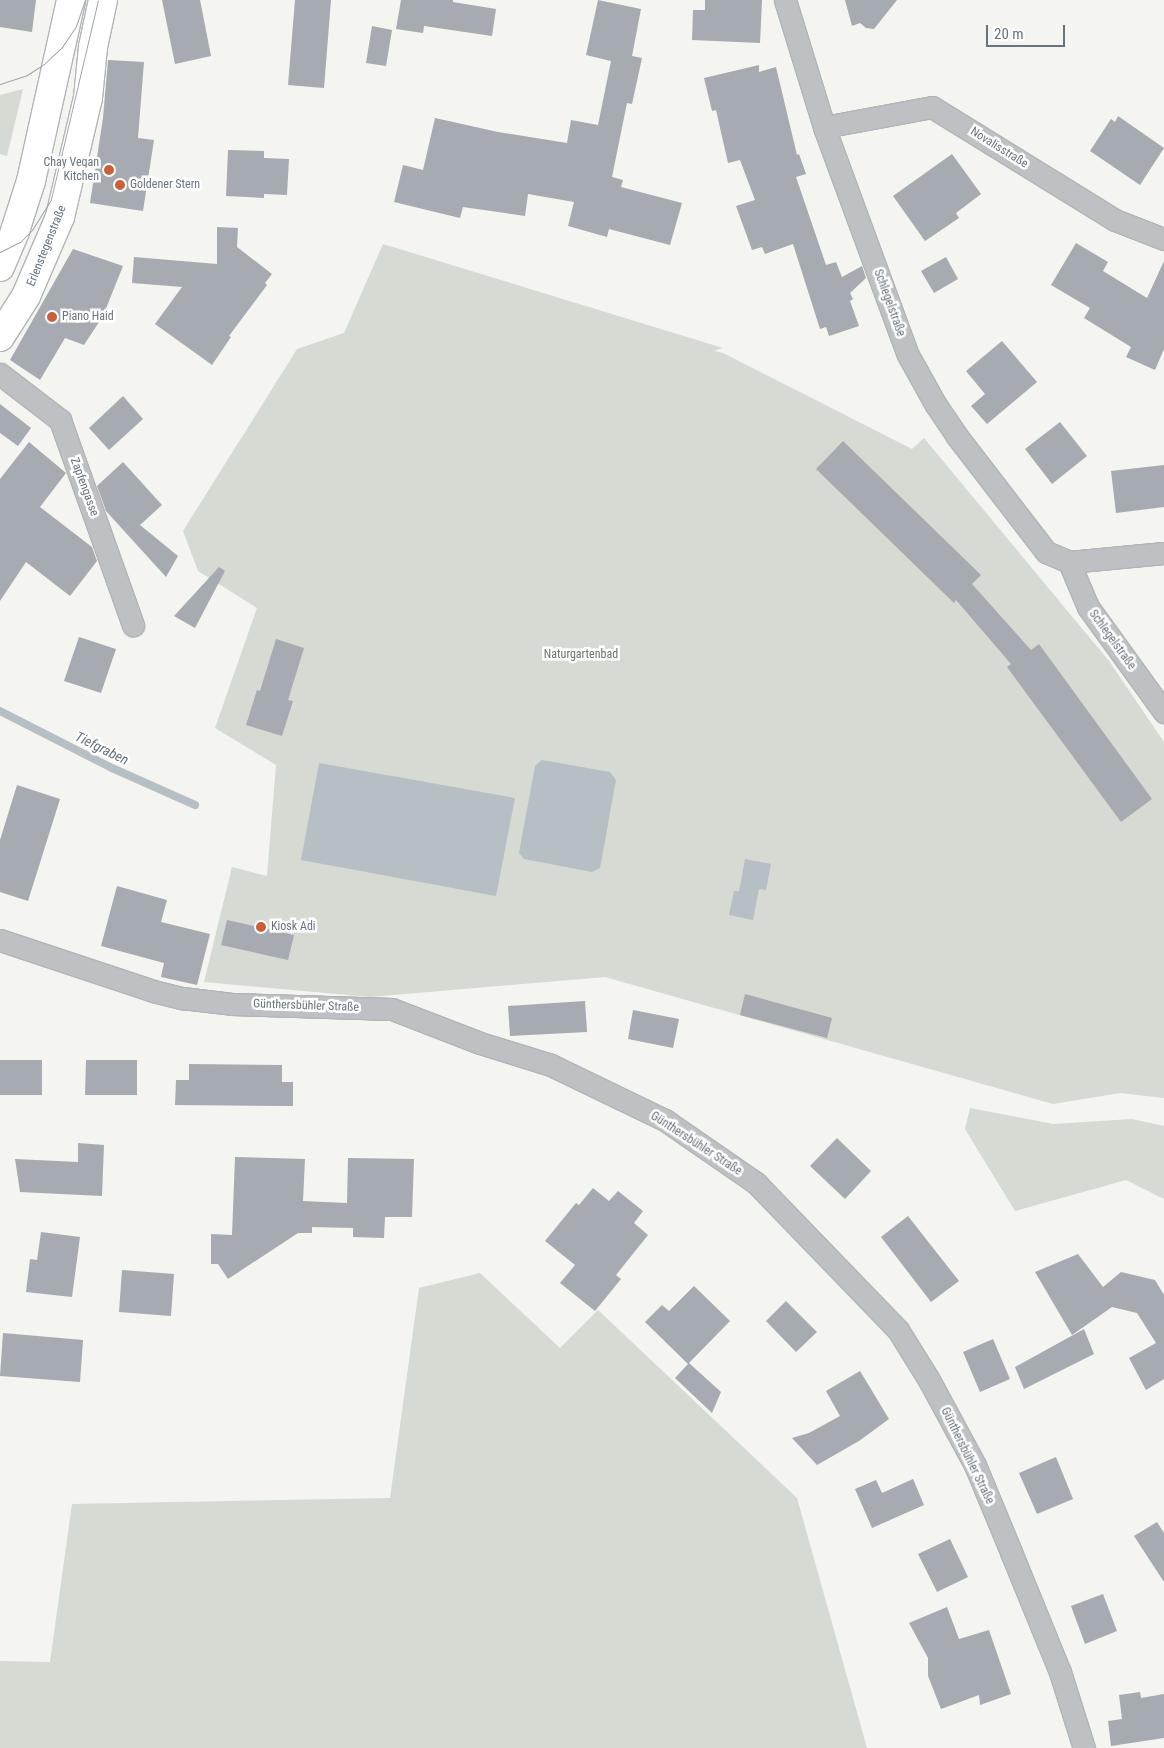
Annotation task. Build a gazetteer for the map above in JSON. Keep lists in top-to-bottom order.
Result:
{
  "streets": {
    "main road": ["Erlenstegenstraße"],
    "street": [
      "Novalisstraße",
      "Schlegelstraße",
      "Zapfengasse",
      "Günthersbühler Straße"
    ]
  },
  "crossings": [
    ["Novalisstraße", "Schlegelstraße"]
  ],
  "water": ["Tiefgraben"],
  "parks": ["Naturgartenbad"],
  "places": [
    "Chay Vegan Kitchen",
    "Goldener Stern",
    "Piano Haid",
    "Kiosk Adi"
  ],
  "scale_bar": "20 m"
}
